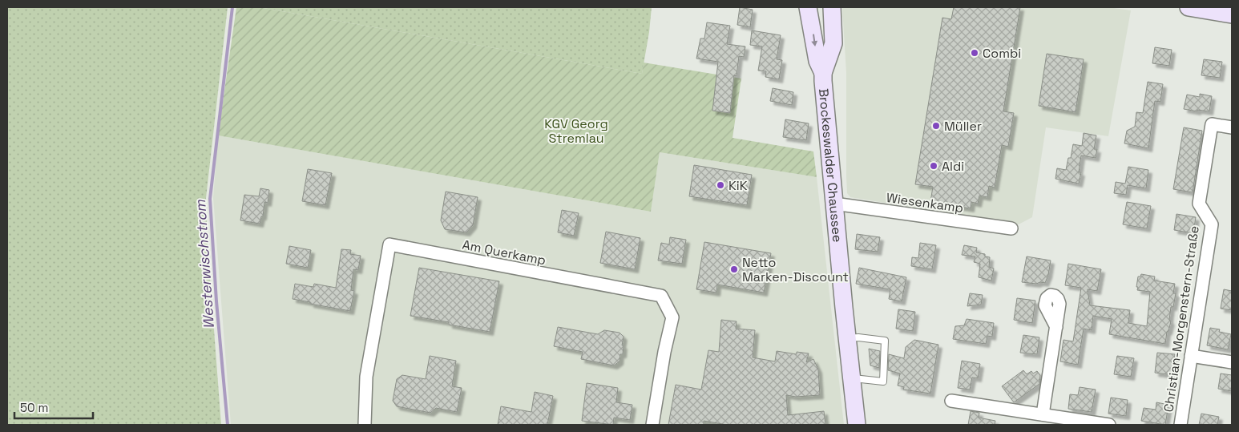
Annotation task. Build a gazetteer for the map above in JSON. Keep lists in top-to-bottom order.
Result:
{
  "streets": {
    "street": [
      "Brockeswalder Chaussee",
      "Wiesenkamp",
      "Am Querkamp",
      "Christian-Morgenstern-Straße"
    ]
  },
  "crossings": [
    ["Brockeswalder Chaussee", "Wiesenkamp"]
  ],
  "water": ["Westerwischstrom"],
  "parks": ["KGV Georg Stremlau"],
  "places": [
    "Combi",
    "Müller",
    "Aldi",
    "KiK",
    "Netto Marken-Discount"
  ],
  "scale_bar": "50 m"
}
